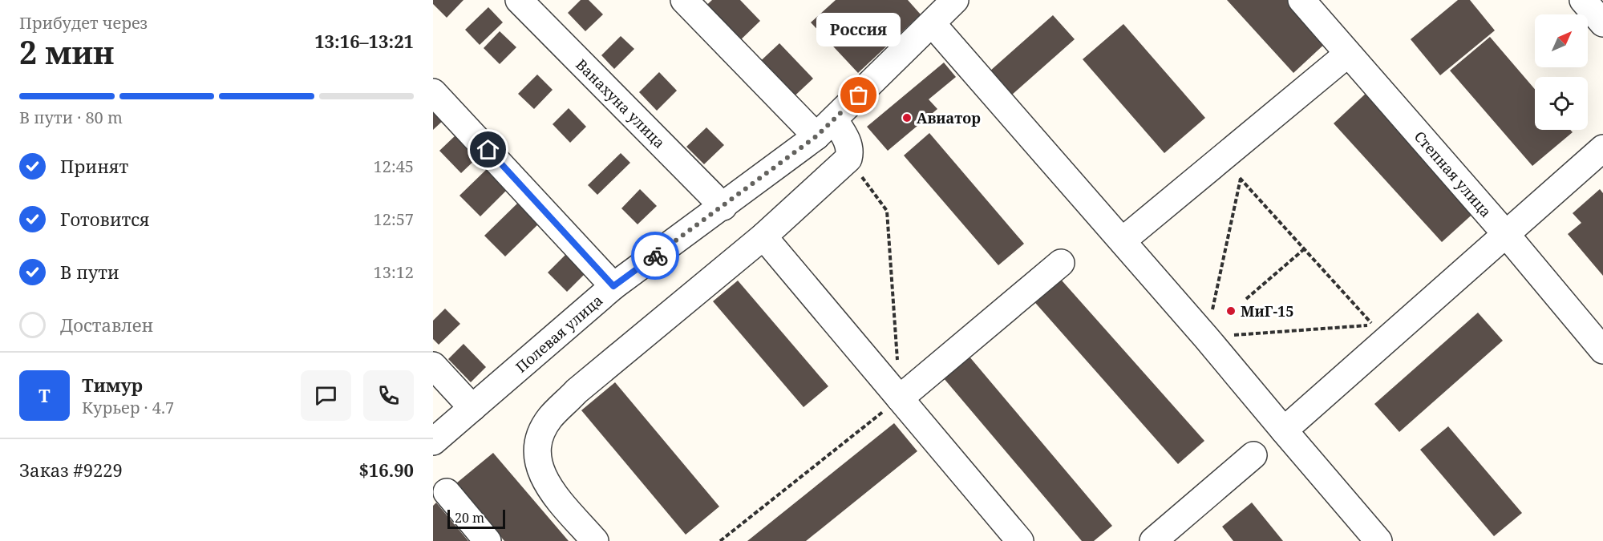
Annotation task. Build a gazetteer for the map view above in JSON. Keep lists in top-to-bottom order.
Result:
{
  "streets": {
    "street": ["Ванахуна улица", "Степная улица", "Полевая улица"]
  },
  "crossings": [
    ["Ванахуна улица", "Полевая улица"]
  ],
  "places": ["Россия", "Авиатор", "МиГ-15"],
  "scale_bar": "20 m",
  "north": "top right",
  "page": {
    "heading": ["2 мин", "Прибудет через", "13:16–13:21"],
    "panel": [
      "Тимур",
      "Курьер · 4.7",
      "Заказ #9229",
      "$16.90"
    ],
    "bubble": "Россия",
    "bar": "В пути · 80 m",
    "list": [
      ["Принят", "12:45"],
      ["Готовится", "12:57"],
      ["В пути", "13:12"],
      "Доставлен"
    ],
    "round": "Т",
    "scale": "20 m"
  }
}
